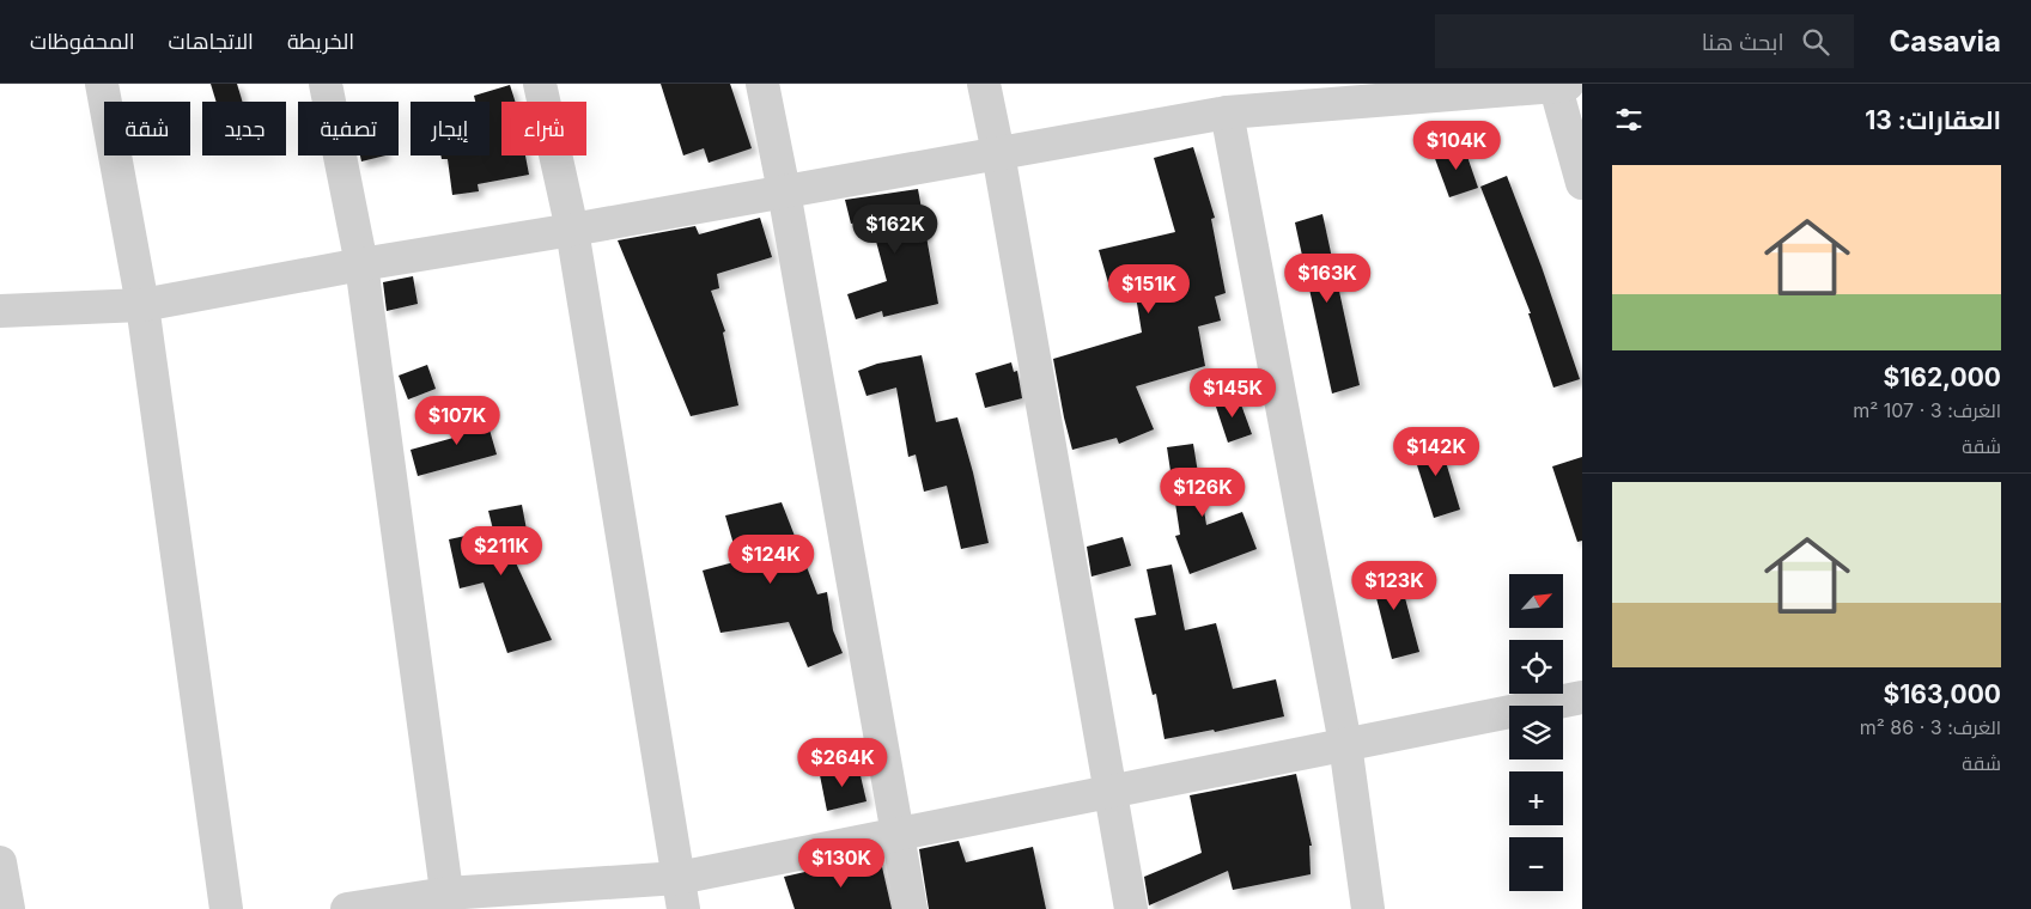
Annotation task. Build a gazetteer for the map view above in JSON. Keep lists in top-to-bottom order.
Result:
{
  "north": "top right",
  "page": {
    "header": "Casavia",
    "search": "ابحث هنا",
    "nav": ["الخريطة", "الاتجاهات", "المحفوظات"],
    "heading": "العقارات: 13",
    "chip": [
      "شراء",
      "إيجار",
      "تصفية",
      "جديد",
      "شقة"
    ],
    "price": [
      "$104K",
      "$162K",
      "$163K",
      "$151K",
      "$145K",
      "$107K",
      "$142K",
      "$126K",
      "$211K",
      "$124K",
      "$123K",
      "$264K",
      "$130K"
    ],
    "list": [
      {
        "name": "$162,000",
        "note": "الغرف: 3 · 107 m² · شقة"
      },
      {
        "name": "$163,000",
        "note": "الغرف: 3 · 86 m² · شقة"
      }
    ],
    "map_buttons": ["+", "−"]
  }
}
